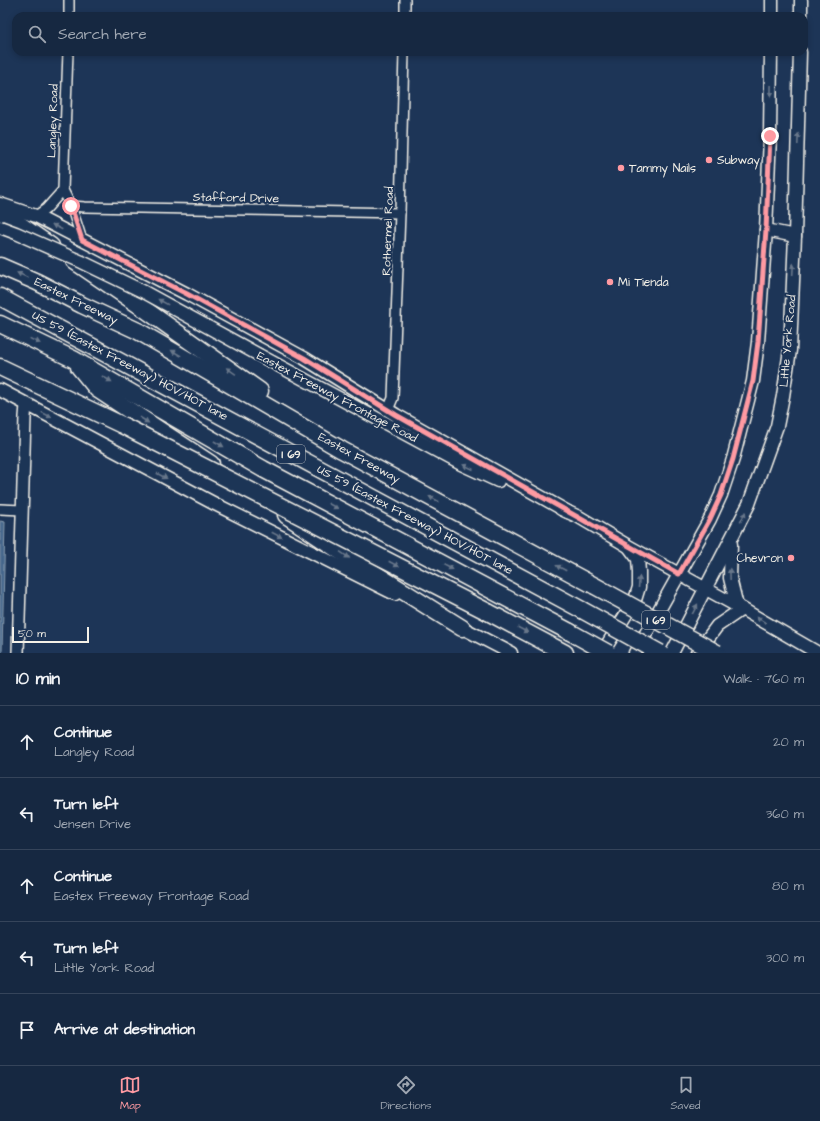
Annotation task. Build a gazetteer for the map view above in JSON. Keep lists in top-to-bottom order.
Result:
{
  "streets": {
    "highway": ["Eastex Freeway", "US 59 (Eastex Freeway) HOV/HOT lane", "I 69"],
    "main road": ["Little York Road", "Eastex Freeway Frontage Road"],
    "street": ["Langley Road", "Stafford Drive", "Rothermel Road"]
  },
  "crossings": [
    ["Langley Road", "Stafford Drive"],
    ["Stafford Drive", "Rothermel Road"],
    ["Little York Road", "Eastex Freeway Frontage Road"]
  ],
  "places": [
    "Subway",
    "Tammy Nails",
    "Mi Tienda",
    "Chevron"
  ],
  "scale_bar": "50 m",
  "page": {
    "search": "Search here",
    "scale": "50 m",
    "heading": ["10 min", "Walk · 760 m"],
    "list": [
      ["Continue", "Langley Road", "20 m"],
      ["Turn left", "Jensen Drive", "360 m"],
      ["Continue", "Eastex Freeway Frontage Road", "80 m"],
      ["Turn left", "Little York Road", "300 m"],
      "Arrive at destination"
    ],
    "nav": ["Map", "Directions", "Saved"]
  }
}
